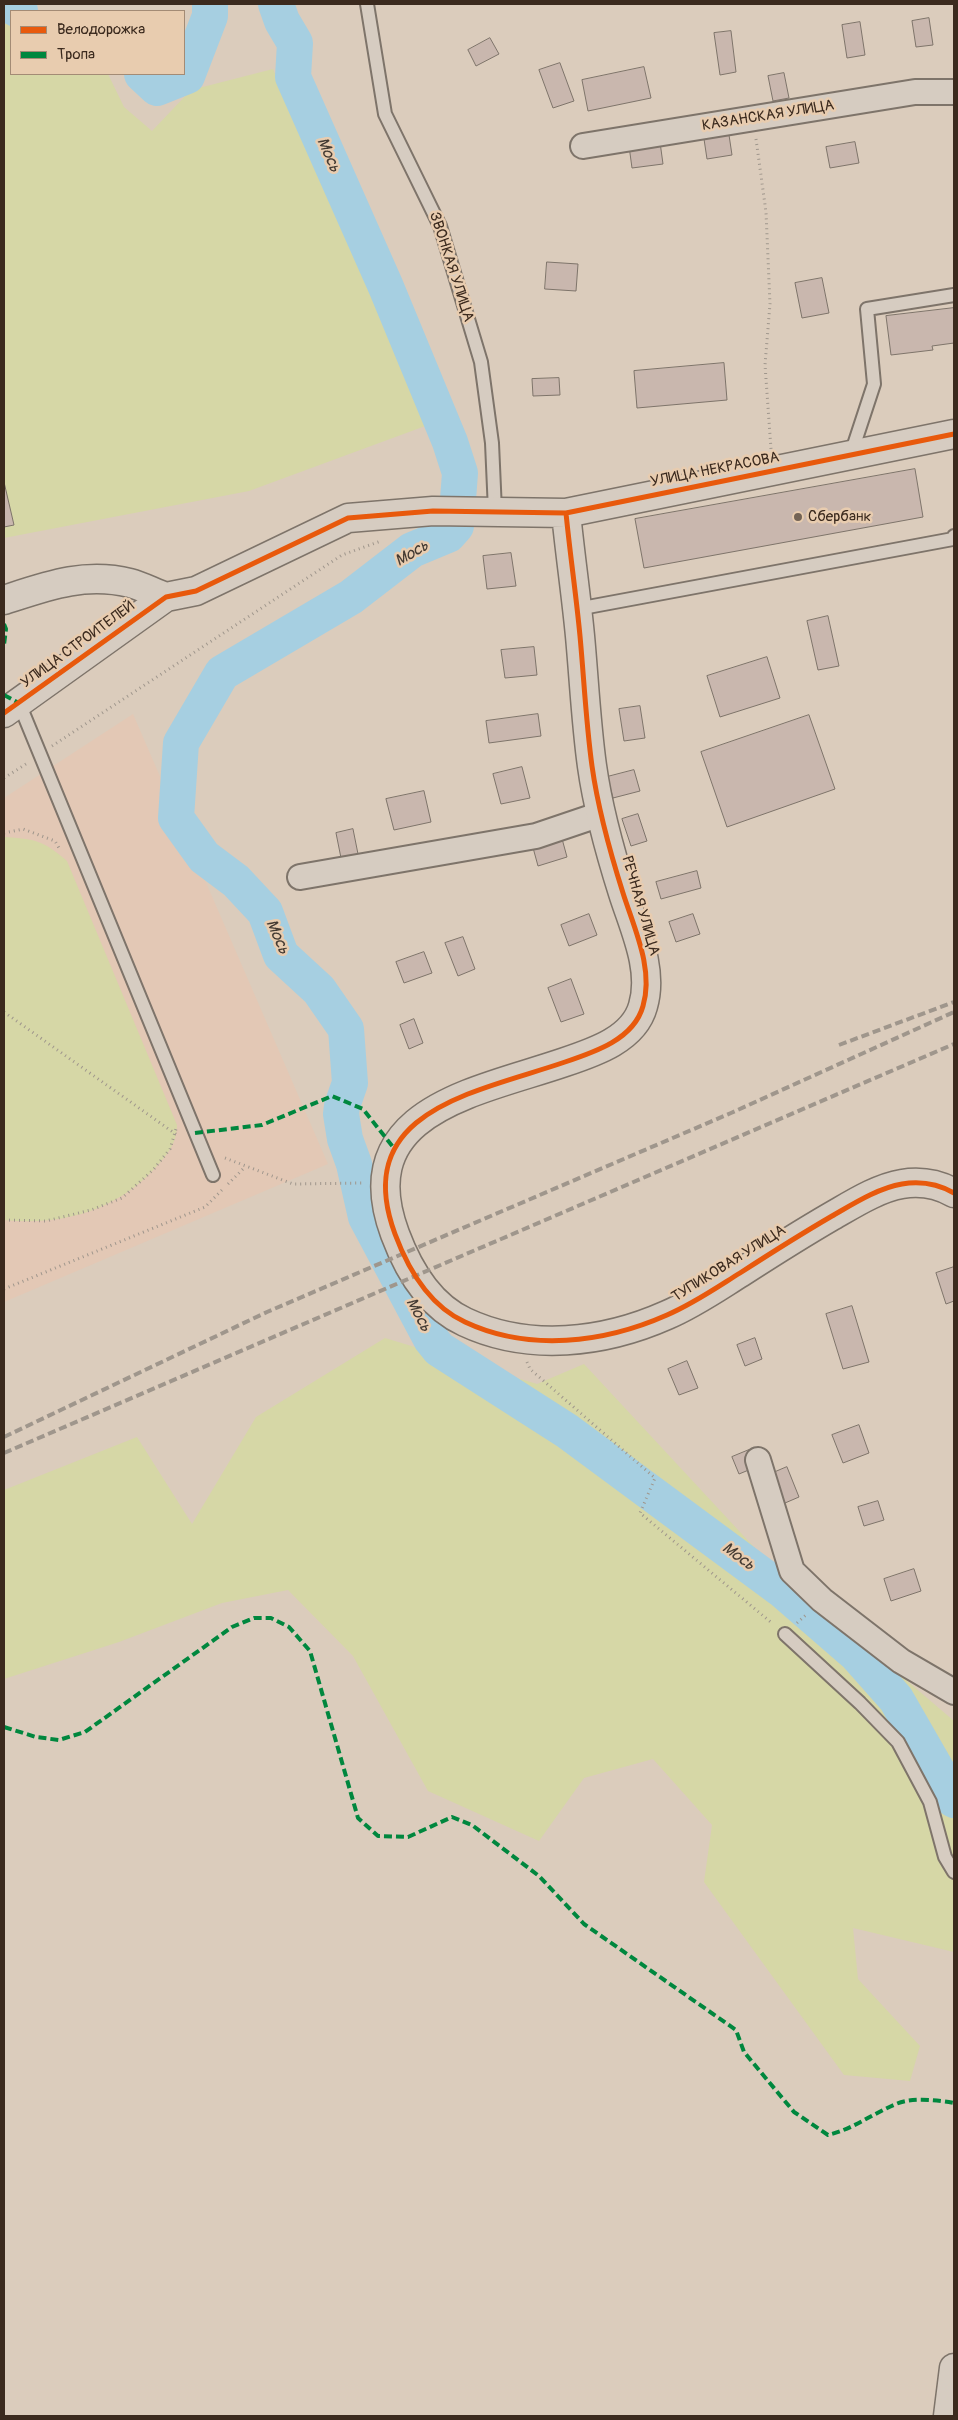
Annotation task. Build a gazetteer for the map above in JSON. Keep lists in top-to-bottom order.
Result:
{
  "streets": {
    "street": [
      "КАЗАНСКАЯ УЛИЦА",
      "УЛИЦА НЕКРАСОВА",
      "УЛИЦА СТРОИТЕЛЕЙ",
      "РЕЧНАЯ УЛИЦА",
      "ТУПИКОВАЯ УЛИЦА"
    ],
    "lane": ["ЗВОНКАЯ УЛИЦА"]
  },
  "crossings": [
    ["ЗВОНКАЯ УЛИЦА", "УЛИЦА НЕКРАСОВА"],
    ["УЛИЦА НЕКРАСОВА", "УЛИЦА СТРОИТЕЛЕЙ"],
    ["УЛИЦА НЕКРАСОВА", "РЕЧНАЯ УЛИЦА"],
    ["РЕЧНАЯ УЛИЦА", "ТУПИКОВАЯ УЛИЦА"]
  ],
  "water": ["Мось"],
  "places": ["Сбербанк"],
  "legend": ["Велодорожка", "Тропа"]
}
